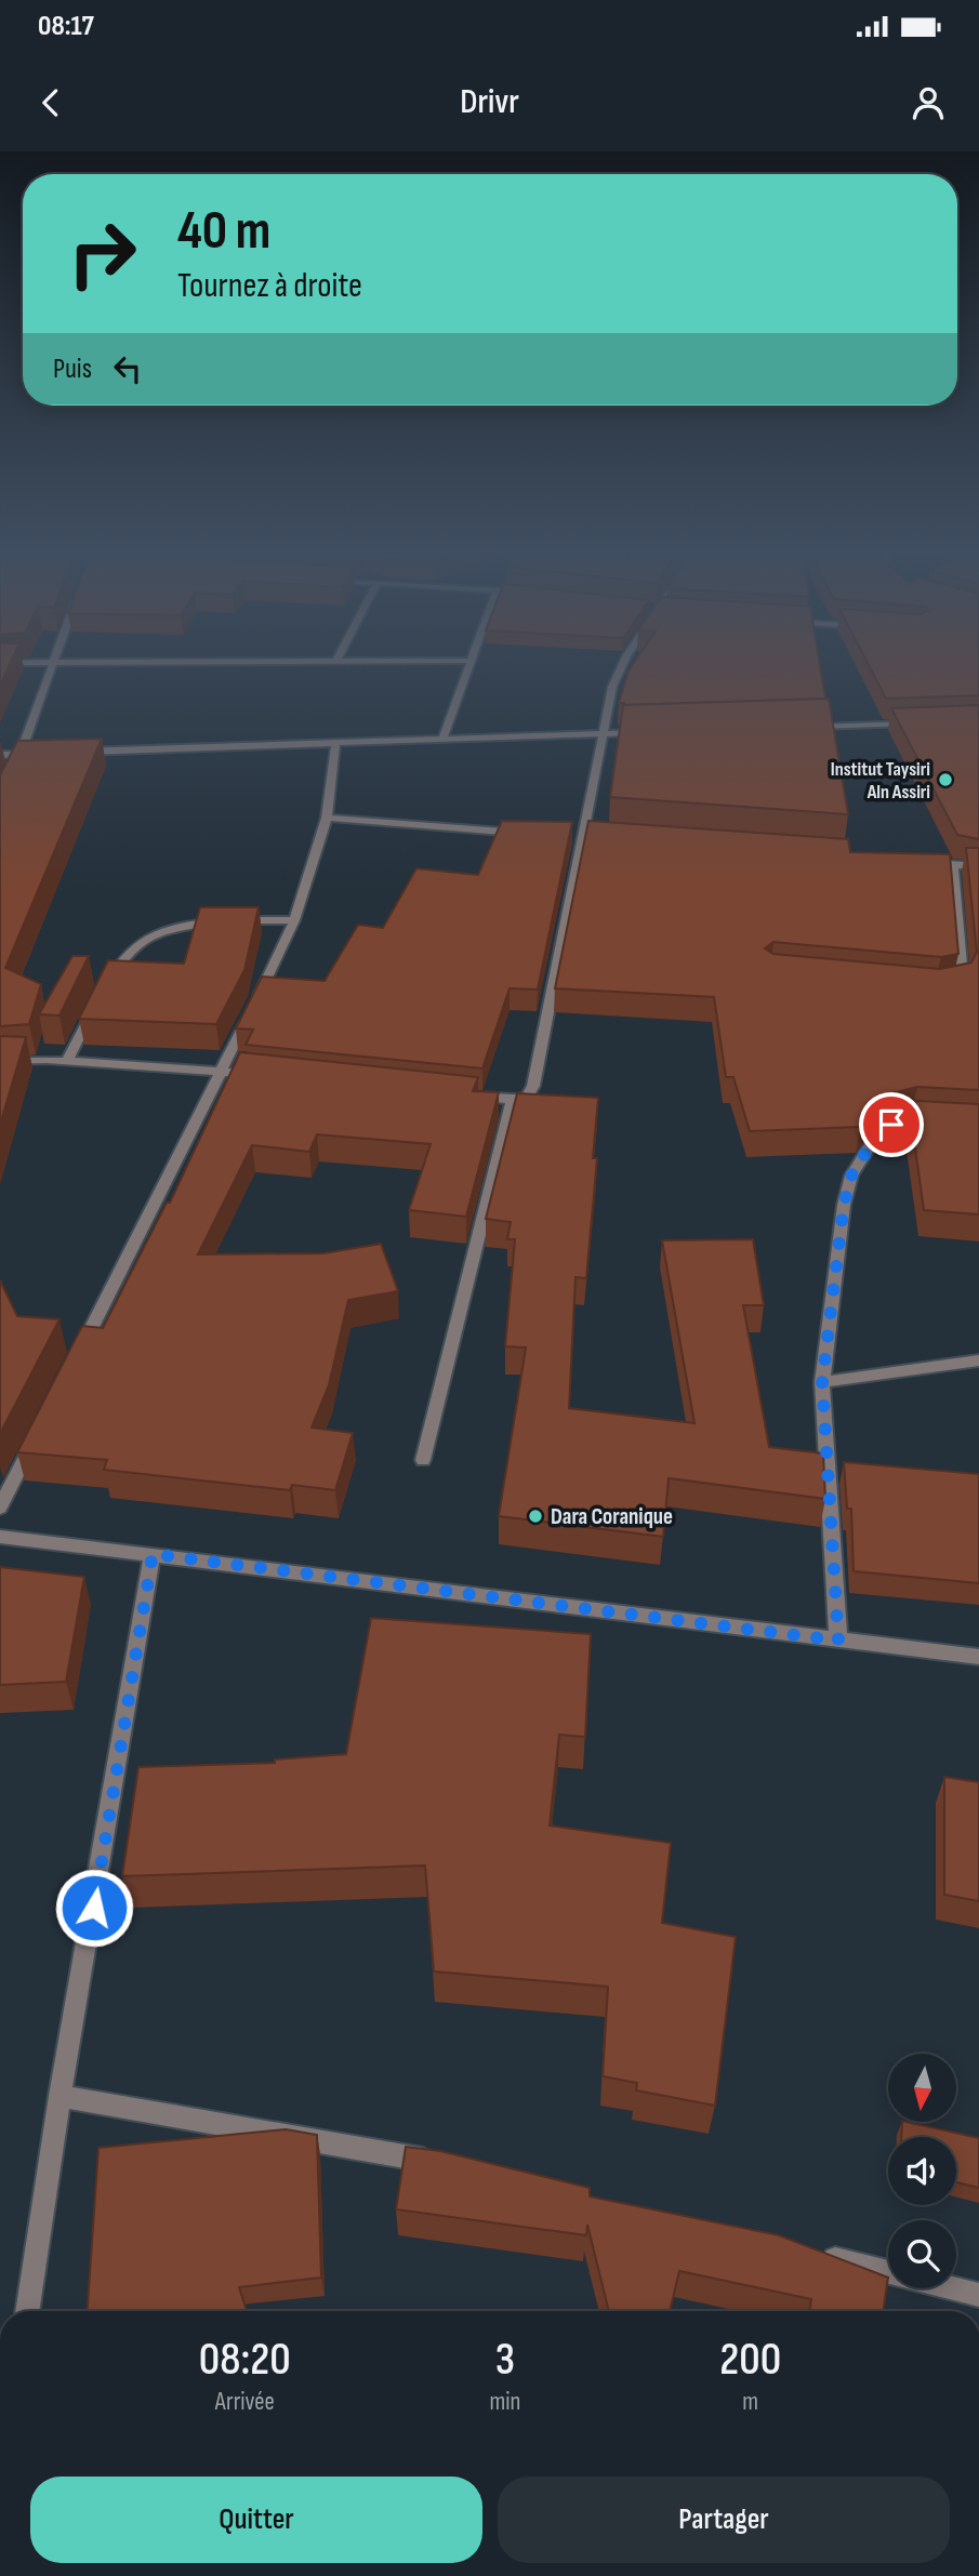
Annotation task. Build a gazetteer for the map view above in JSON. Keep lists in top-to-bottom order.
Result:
{
  "places": ["Institut Taysiri Aln Assiri", "Dara Coranique"],
  "north": "bottom",
  "page": {
    "status": "08:17",
    "header": "Drivr",
    "turn": ["40 m", "Tournez à droite"],
    "then": "Puis",
    "eta": [
      "08:20",
      "Arrivée",
      "3",
      "min",
      "200",
      "m"
    ],
    "buttons": ["Quitter", "Partager"]
  }
}
